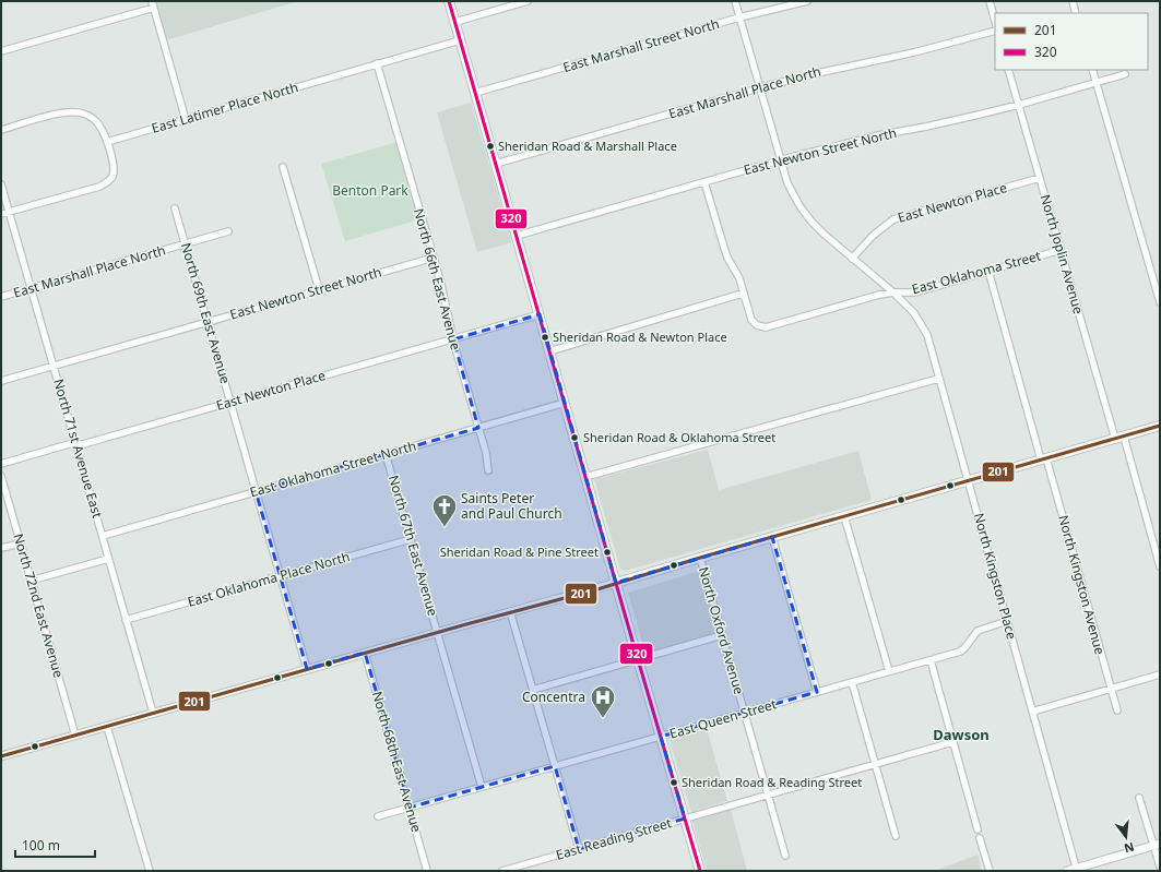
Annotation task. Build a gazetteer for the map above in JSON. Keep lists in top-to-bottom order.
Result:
{
  "streets": {
    "street": [
      "East Marshall Street North",
      "East Marshall Place North",
      "East Latimer Place North",
      "East Newton Street North",
      "East Newton Place",
      "North Joplin Avenue",
      "East Oklahoma Street",
      "North 66th East Avenue",
      "North 69th East Avenue",
      "North 71st Avenue East",
      "East Oklahoma Street North",
      "North 67th East Avenue",
      "North Kingston Place",
      "East Oklahoma Place North",
      "North Kingston Avenue",
      "North 72nd East Avenue",
      "North Oxford Avenue",
      "East Queen Street",
      "North 68th East Avenue",
      "East Reading Street"
    ]
  },
  "crossings": [
    ["East Marshall Street North", "North Kingston Place"],
    ["East Marshall Place North", "North 69th East Avenue"],
    ["East Marshall Place North", "North 71st Avenue East"],
    ["East Marshall Place North", "North Kingston Place"],
    ["East Latimer Place North", "North 66th East Avenue"],
    ["East Newton Street North", "North Joplin Avenue"],
    ["East Newton Street North", "North 66th East Avenue"],
    ["East Newton Street North", "North 69th East Avenue"],
    ["East Newton Street North", "North 71st Avenue East"],
    ["East Newton Street North", "North Kingston Place"],
    ["East Newton Place", "North Joplin Avenue"],
    ["East Newton Place", "North 66th East Avenue"],
    ["East Newton Place", "North 69th East Avenue"],
    ["East Newton Place", "North 71st Avenue East"],
    ["East Newton Place", "North Kingston Place"],
    ["North Joplin Avenue", "East Oklahoma Street"],
    ["East Oklahoma Street", "North Kingston Place"],
    ["East Oklahoma Street", "North Kingston Avenue"],
    ["North 66th East Avenue", "East Oklahoma Street North"],
    ["North 69th East Avenue", "East Oklahoma Street North"],
    ["North 69th East Avenue", "East Oklahoma Place North"],
    ["North 71st Avenue East", "East Oklahoma Street North"],
    ["North 71st Avenue East", "East Oklahoma Place North"],
    ["East Oklahoma Street North", "North 67th East Avenue"],
    ["North 67th East Avenue", "East Oklahoma Place North"],
    ["North 67th East Avenue", "East Queen Street"],
    ["North Kingston Place", "East Queen Street"],
    ["North Oxford Avenue", "East Queen Street"],
    ["North Oxford Avenue", "East Reading Street"],
    ["East Queen Street", "North 68th East Avenue"]
  ],
  "districts": ["Dawson"],
  "parks": ["Benton Park"],
  "places": {
    "other": [
      "Sheridan Road & Marshall Place",
      "Sheridan Road & Newton Place",
      "Sheridan Road & Oklahoma Street",
      "Sheridan Road & Pine Street",
      "Sheridan Road & Reading Street"
    ],
    "church": ["Saints Peter and Paul Church"],
    "hospital": ["Concentra"]
  },
  "lines": ["transit line 320", "transit line 201"],
  "legend": ["201", "320"],
  "scale_bar": "100 m",
  "north": "bottom"
}
